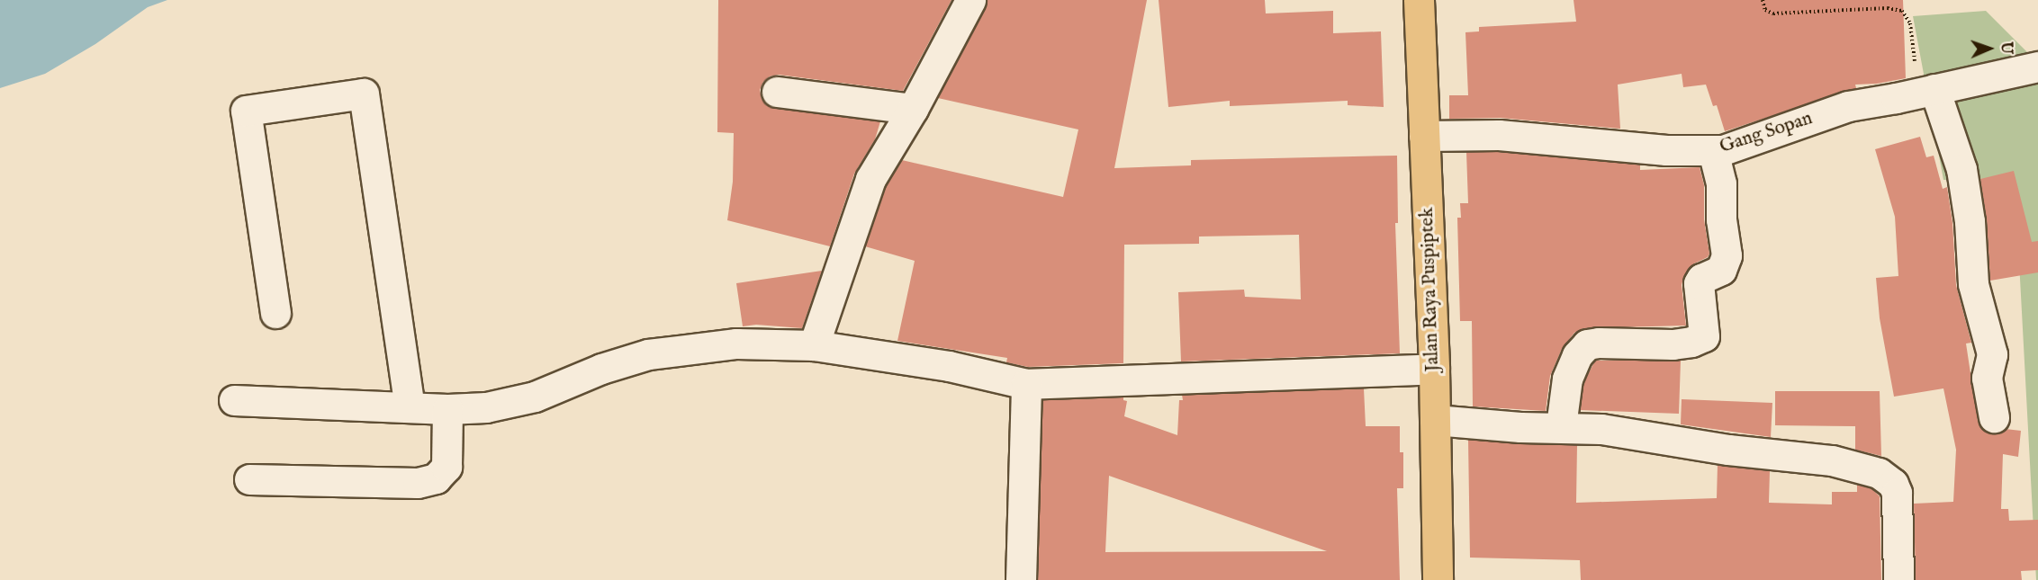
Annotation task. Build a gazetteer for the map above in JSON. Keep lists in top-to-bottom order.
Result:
{
  "streets": {
    "main road": ["Jalan Raya Puspiptek"],
    "street": ["Gang Sopan"]
  },
  "crossings": [
    ["Gang Sopan", "Jalan Raya Puspiptek"]
  ],
  "north": "right"
}
